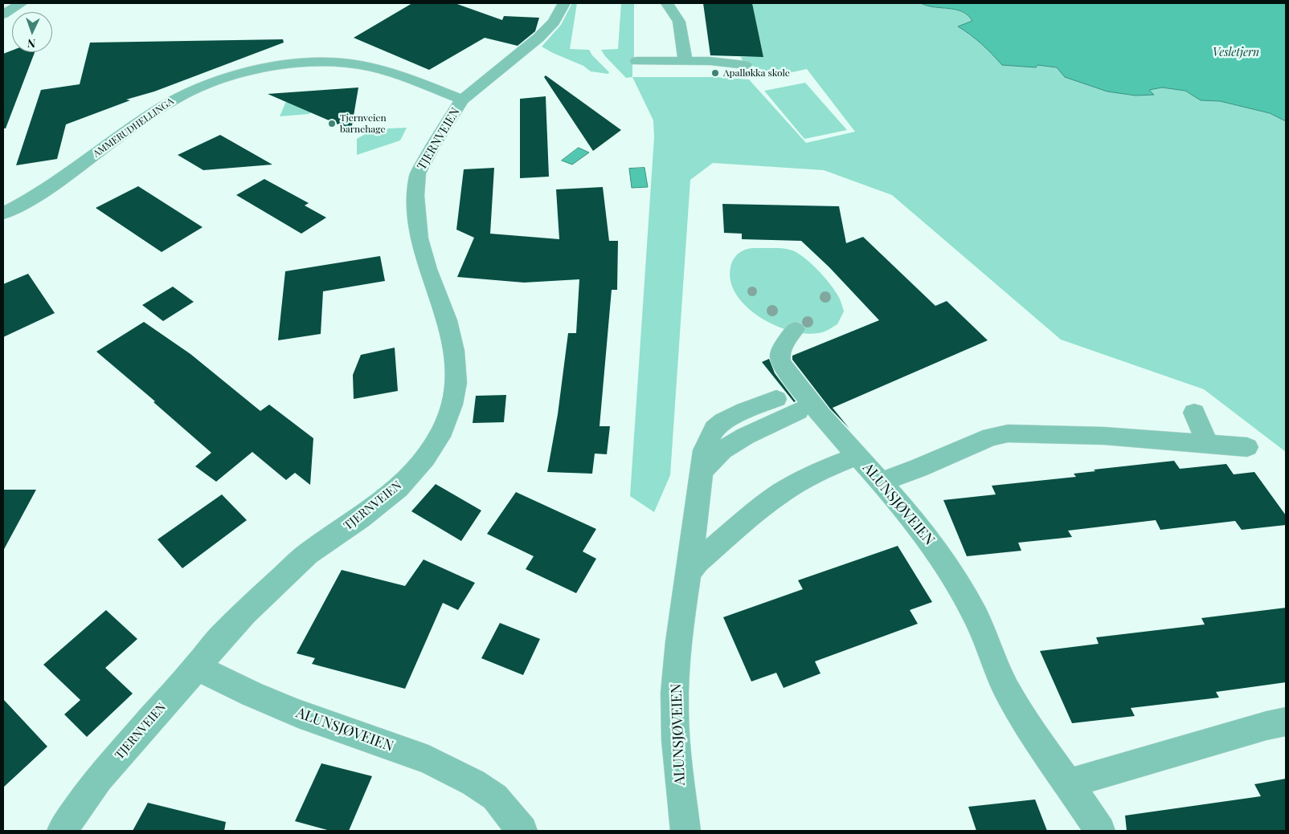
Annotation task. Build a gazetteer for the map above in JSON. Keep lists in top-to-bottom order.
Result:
{
  "streets": {
    "street": ["AMMERUDHELLINGA", "TJERNVEIEN", "ALUNSJØVEIEN"]
  },
  "crossings": [
    ["AMMERUDHELLINGA", "TJERNVEIEN"],
    ["TJERNVEIEN", "ALUNSJØVEIEN"]
  ],
  "water": ["Vesletjern"],
  "places": ["Apalløkka skole", "Tjernveien barnehage"],
  "north": "bottom"
}
